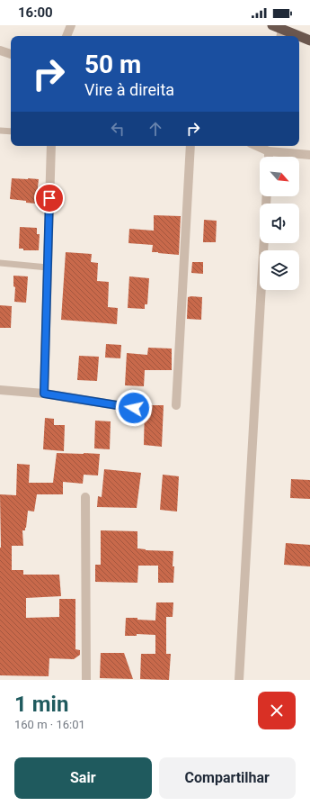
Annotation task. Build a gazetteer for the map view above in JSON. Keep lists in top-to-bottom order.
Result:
{
  "north": "bottom right",
  "page": {
    "status": "16:00",
    "turn": ["50 m", "Vire à direita"],
    "heading": ["1 min", "160 m · 16:01"],
    "buttons": ["Sair", "Compartilhar"]
  }
}
